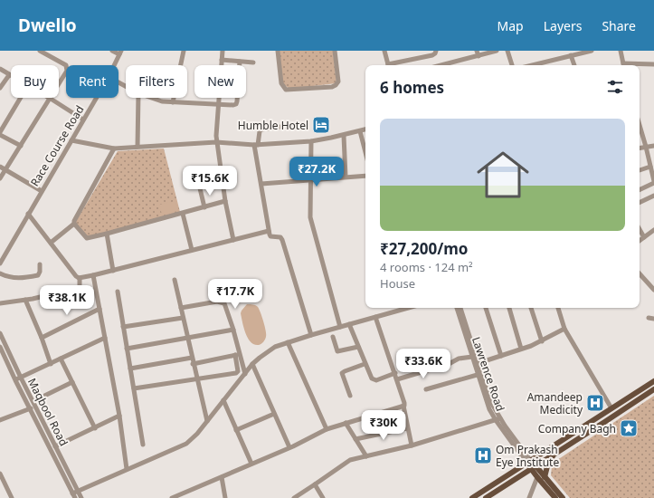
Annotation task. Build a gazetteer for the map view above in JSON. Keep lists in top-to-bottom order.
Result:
{
  "streets": {
    "street": ["Race Course Road", "Lawrence Road", "Maqbool Road"]
  },
  "places": {
    "hotel": ["Humble Hotel"],
    "hospital": ["Amandeep Medicity", "Om Prakash Eye Institute"],
    "place": ["Company Bagh"]
  },
  "page": {
    "header": "Dwello",
    "nav": ["Map", "Layers", "Share"],
    "chip": [
      "Buy",
      "Rent",
      "Filters",
      "New"
    ],
    "heading": "6 homes",
    "list": [
      {
        "name": "₹27,200/mo",
        "note": "4 rooms · 124 m² · House"
      }
    ],
    "price": [
      "₹27.2K",
      "₹15.6K",
      "₹17.7K",
      "₹38.1K",
      "₹33.6K",
      "₹30K"
    ]
  }
}
